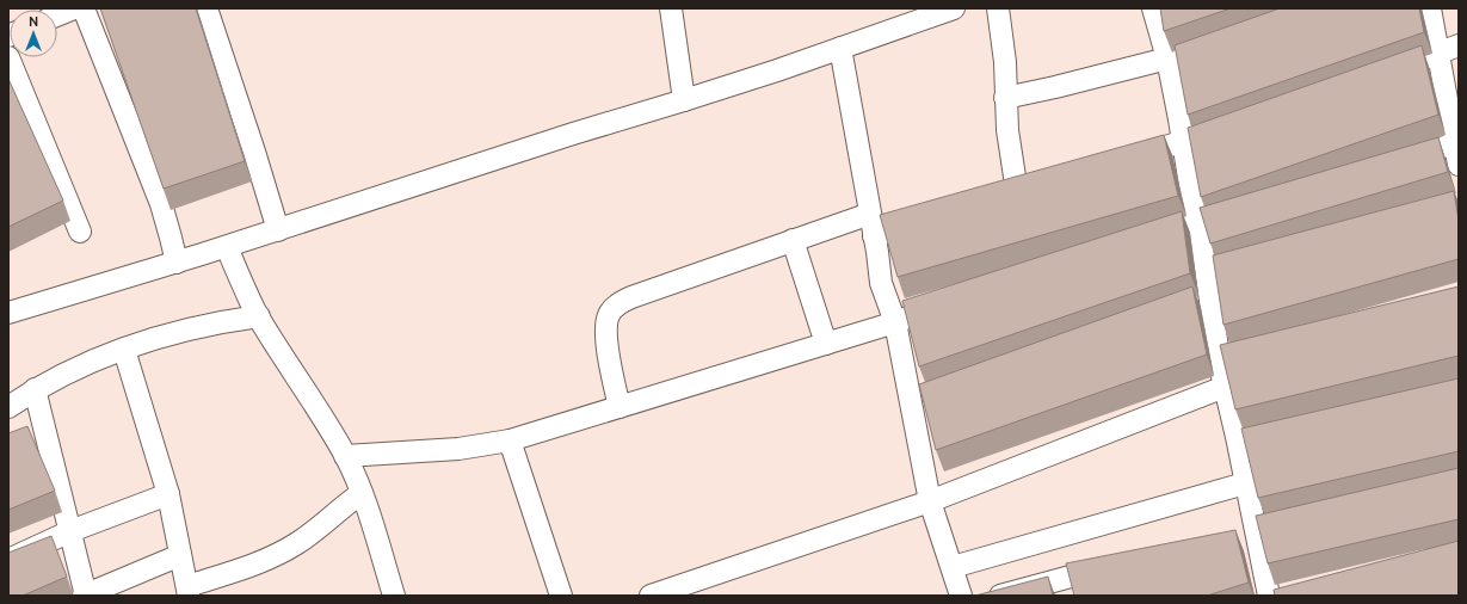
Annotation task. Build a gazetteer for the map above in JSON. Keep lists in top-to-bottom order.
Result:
{
  "north": "top"
}
